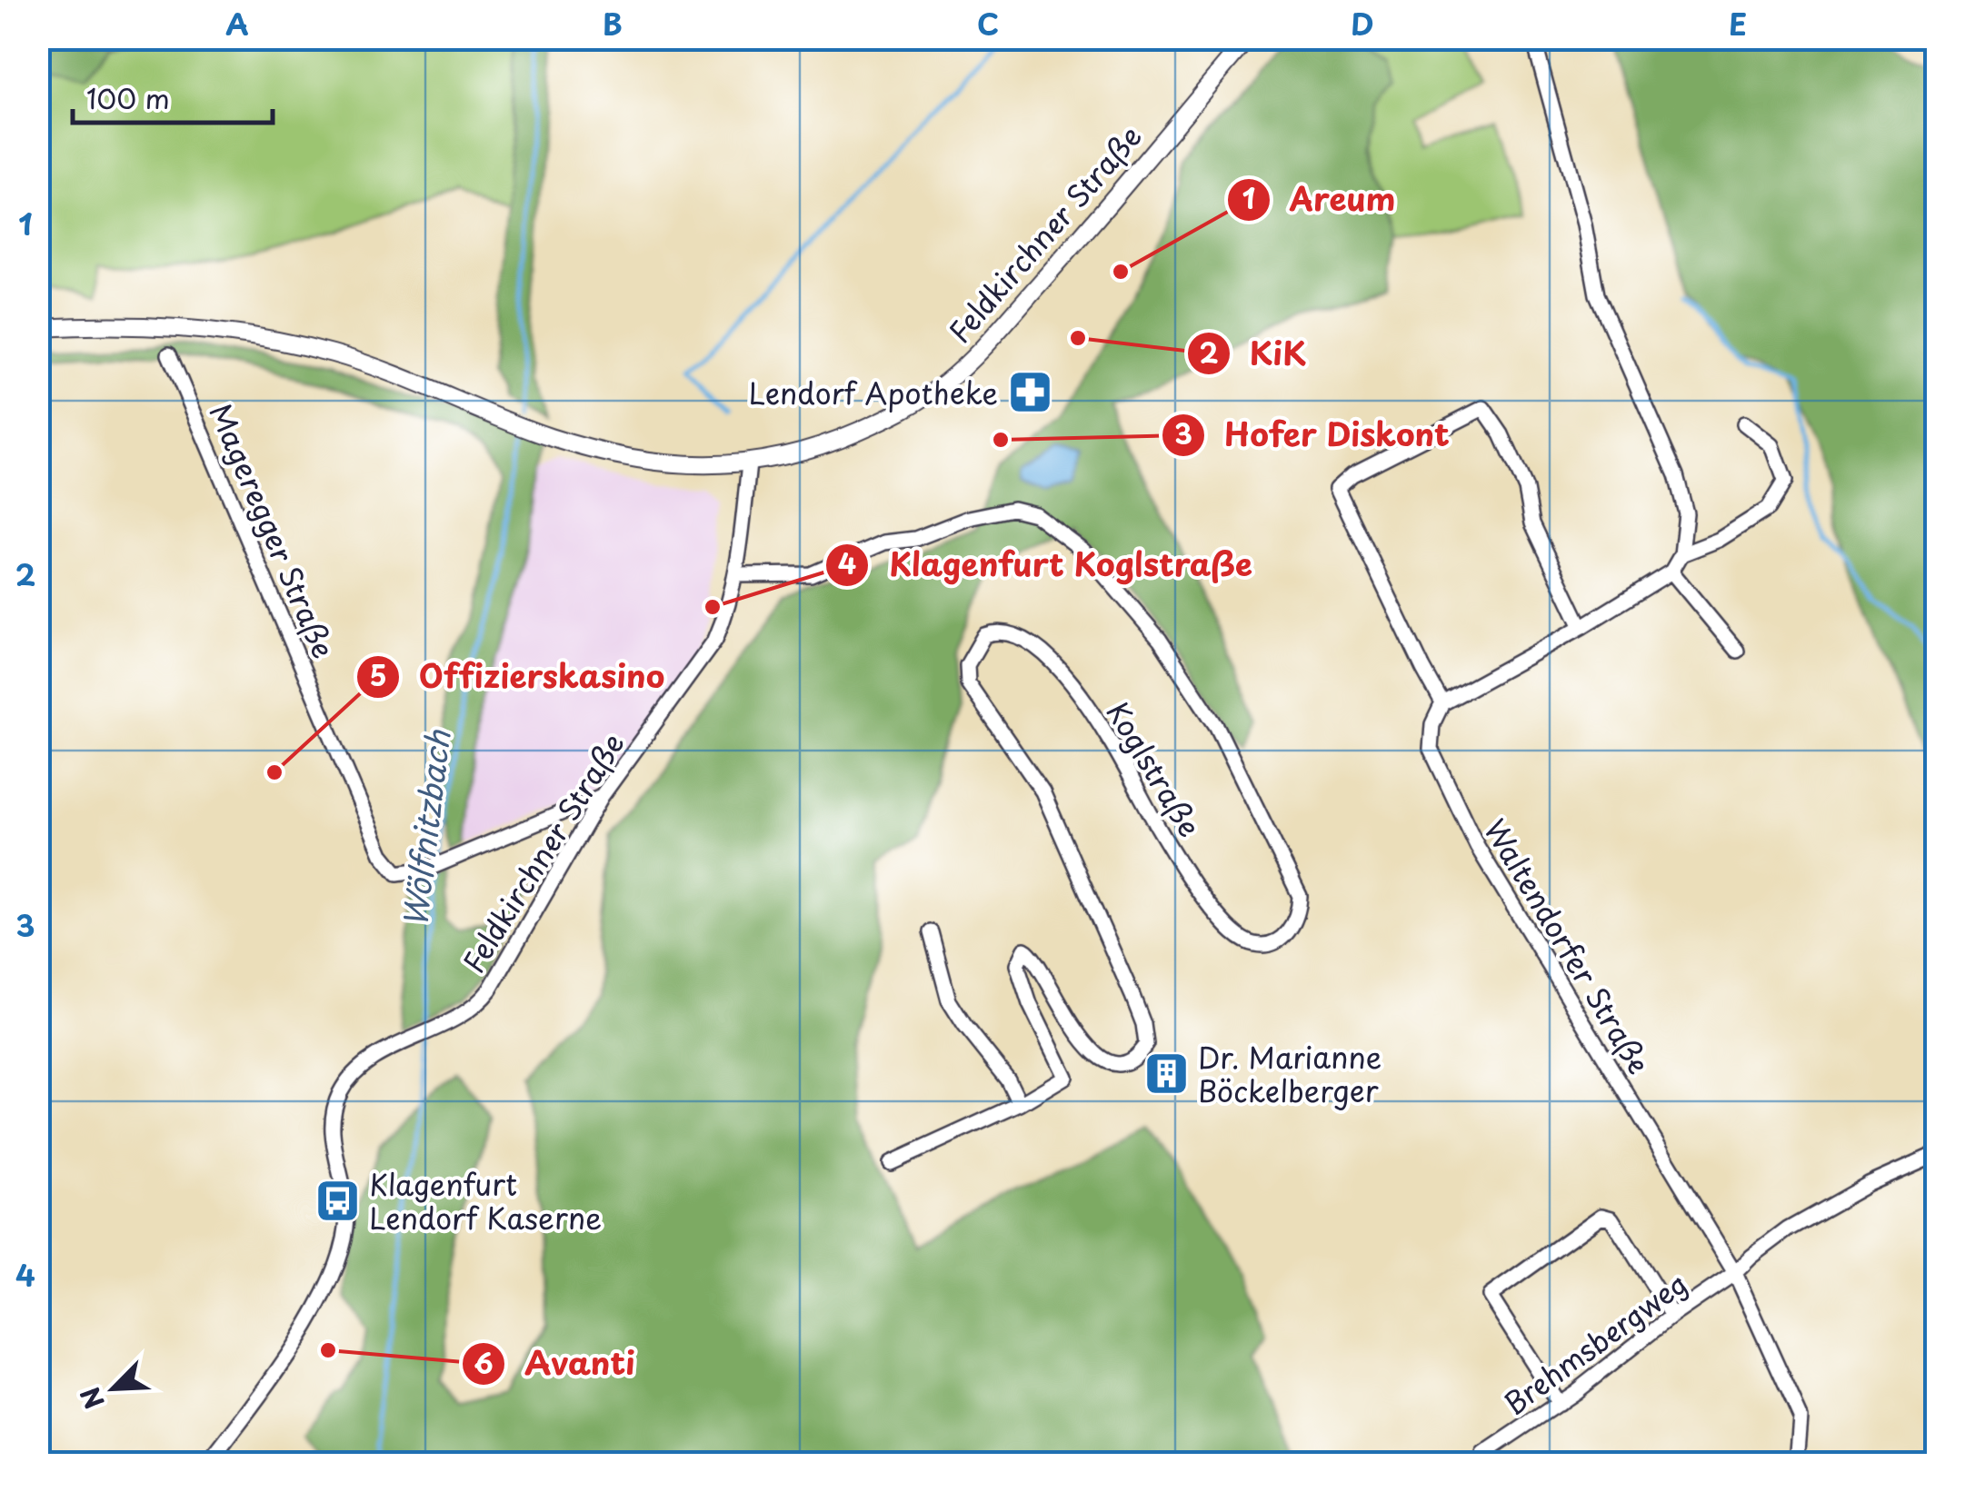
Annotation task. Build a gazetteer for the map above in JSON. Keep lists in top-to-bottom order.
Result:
{
  "streets": {
    "main road": ["Feldkirchner Straße"],
    "street": [
      "Mageregger Straße",
      "Koglstraße",
      "Waltendorfer Straße",
      "Brehmsbergweg"
    ]
  },
  "crossings": [
    ["Feldkirchner Straße", "Mageregger Straße"],
    ["Feldkirchner Straße", "Koglstraße"],
    ["Waltendorfer Straße", "Brehmsbergweg"]
  ],
  "water": ["Wölfnitzbach"],
  "places": {
    "other": [
      "Areum",
      "KiK",
      "Hofer Diskont",
      "Klagenfurt Koglstraße",
      "Offizierskasino",
      "Avanti"
    ],
    "pharmacy": ["Lendorf Apotheke"],
    "building": ["Dr. Marianne Böckelberger"],
    "bus stop": ["Klagenfurt Lendorf Kaserne"]
  },
  "scale_bar": "100 m",
  "north": "bottom left",
  "grid": {
    "columns": [
      "A",
      "B",
      "C",
      "D",
      "E"
    ],
    "rows": [
      "1",
      "2",
      "3",
      "4"
    ]
  }
}
